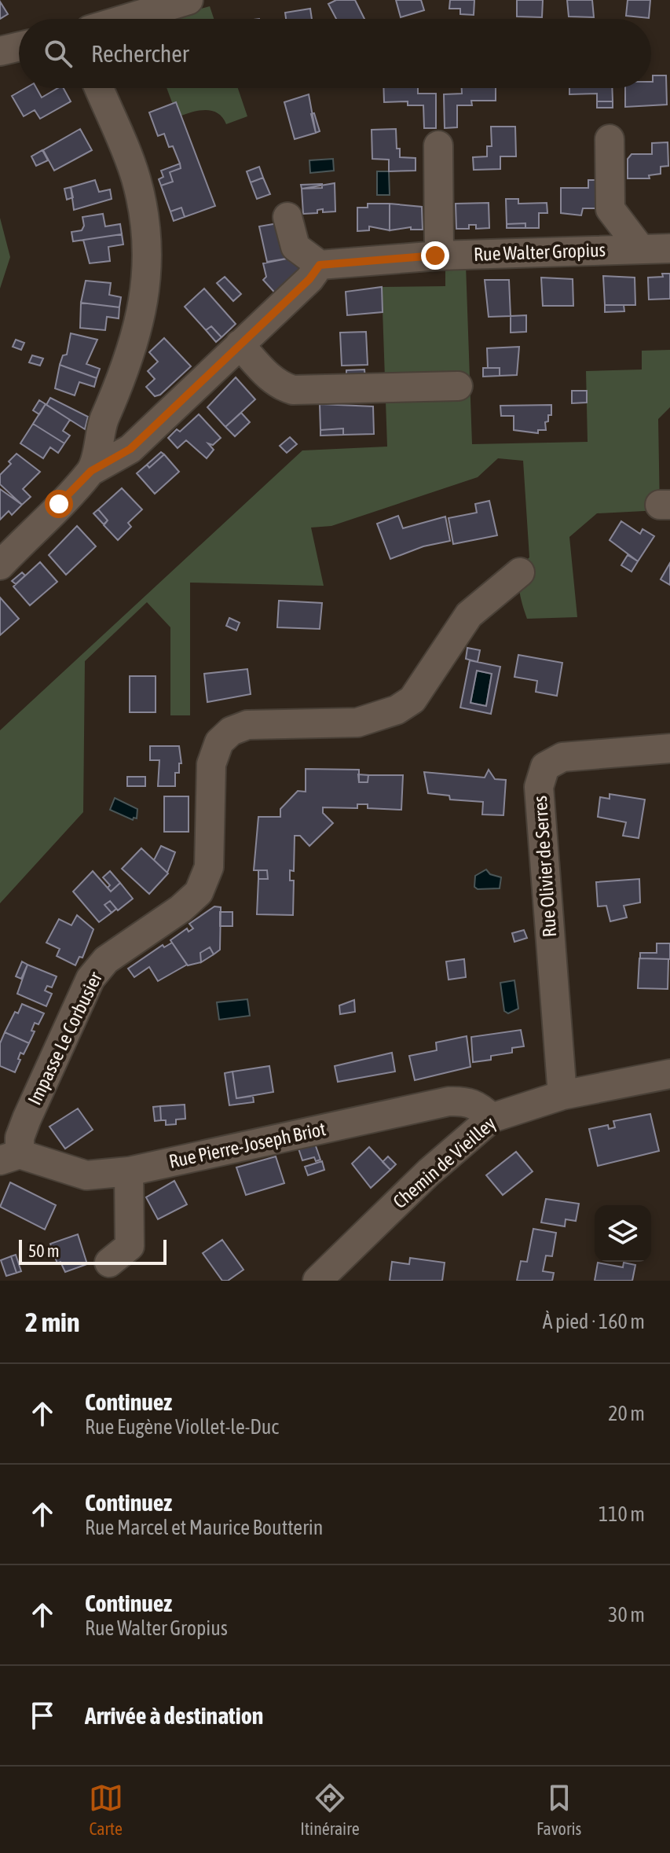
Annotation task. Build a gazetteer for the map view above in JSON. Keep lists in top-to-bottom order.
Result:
{
  "streets": {
    "street": [
      "Rue Walter Gropius",
      "Rue Olivier de Serres",
      "Impasse Le Corbusier",
      "Rue Pierre-Joseph Briot",
      "Chemin de Vieilley"
    ]
  },
  "crossings": [
    ["Rue Olivier de Serres", "Chemin de Vieilley"],
    ["Impasse Le Corbusier", "Rue Pierre-Joseph Briot"],
    ["Rue Pierre-Joseph Briot", "Chemin de Vieilley"]
  ],
  "scale_bar": "50 m",
  "page": {
    "search": "Rechercher",
    "scale": "50 m",
    "heading": ["2 min", "À pied · 160 m"],
    "list": [
      ["Continuez", "Rue Eugène Viollet-le-Duc", "20 m"],
      ["Continuez", "Rue Marcel et Maurice Boutterin", "110 m"],
      ["Continuez", "Rue Walter Gropius", "30 m"],
      "Arrivée à destination"
    ],
    "nav": ["Carte", "Itinéraire", "Favoris"]
  }
}
